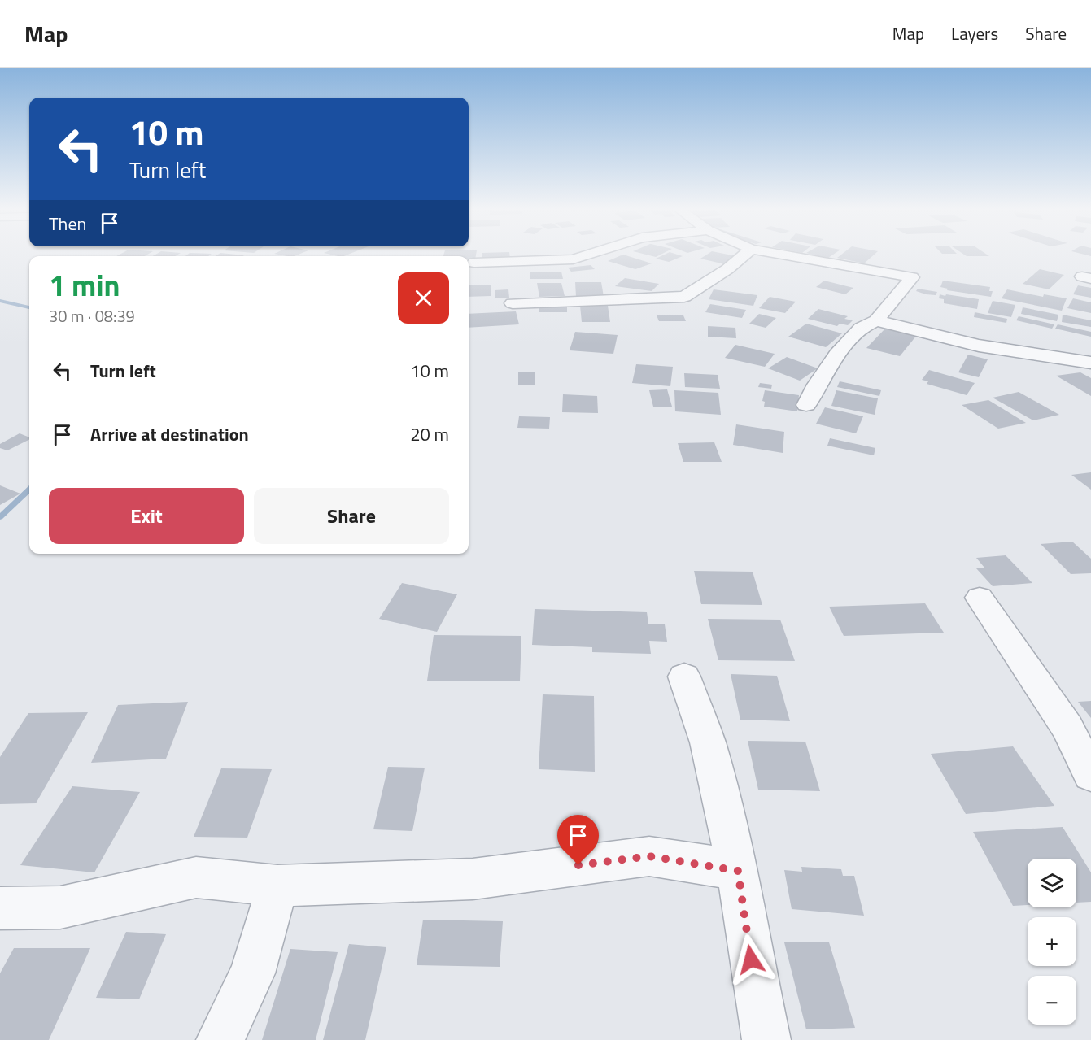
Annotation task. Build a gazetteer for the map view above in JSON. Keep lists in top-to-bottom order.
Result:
{
  "page": {
    "header": "Map",
    "nav": ["Map", "Layers", "Share"],
    "turn": ["10 m", "Turn left"],
    "then": "Then",
    "heading": ["1 min", "30 m · 08:39"],
    "list": [
      {
        "name": "Turn left",
        "value": "10 m"
      },
      {
        "name": "Arrive at destination",
        "value": "20 m"
      }
    ],
    "buttons": ["Exit", "Share"],
    "map_buttons": ["+", "−"]
  }
}
